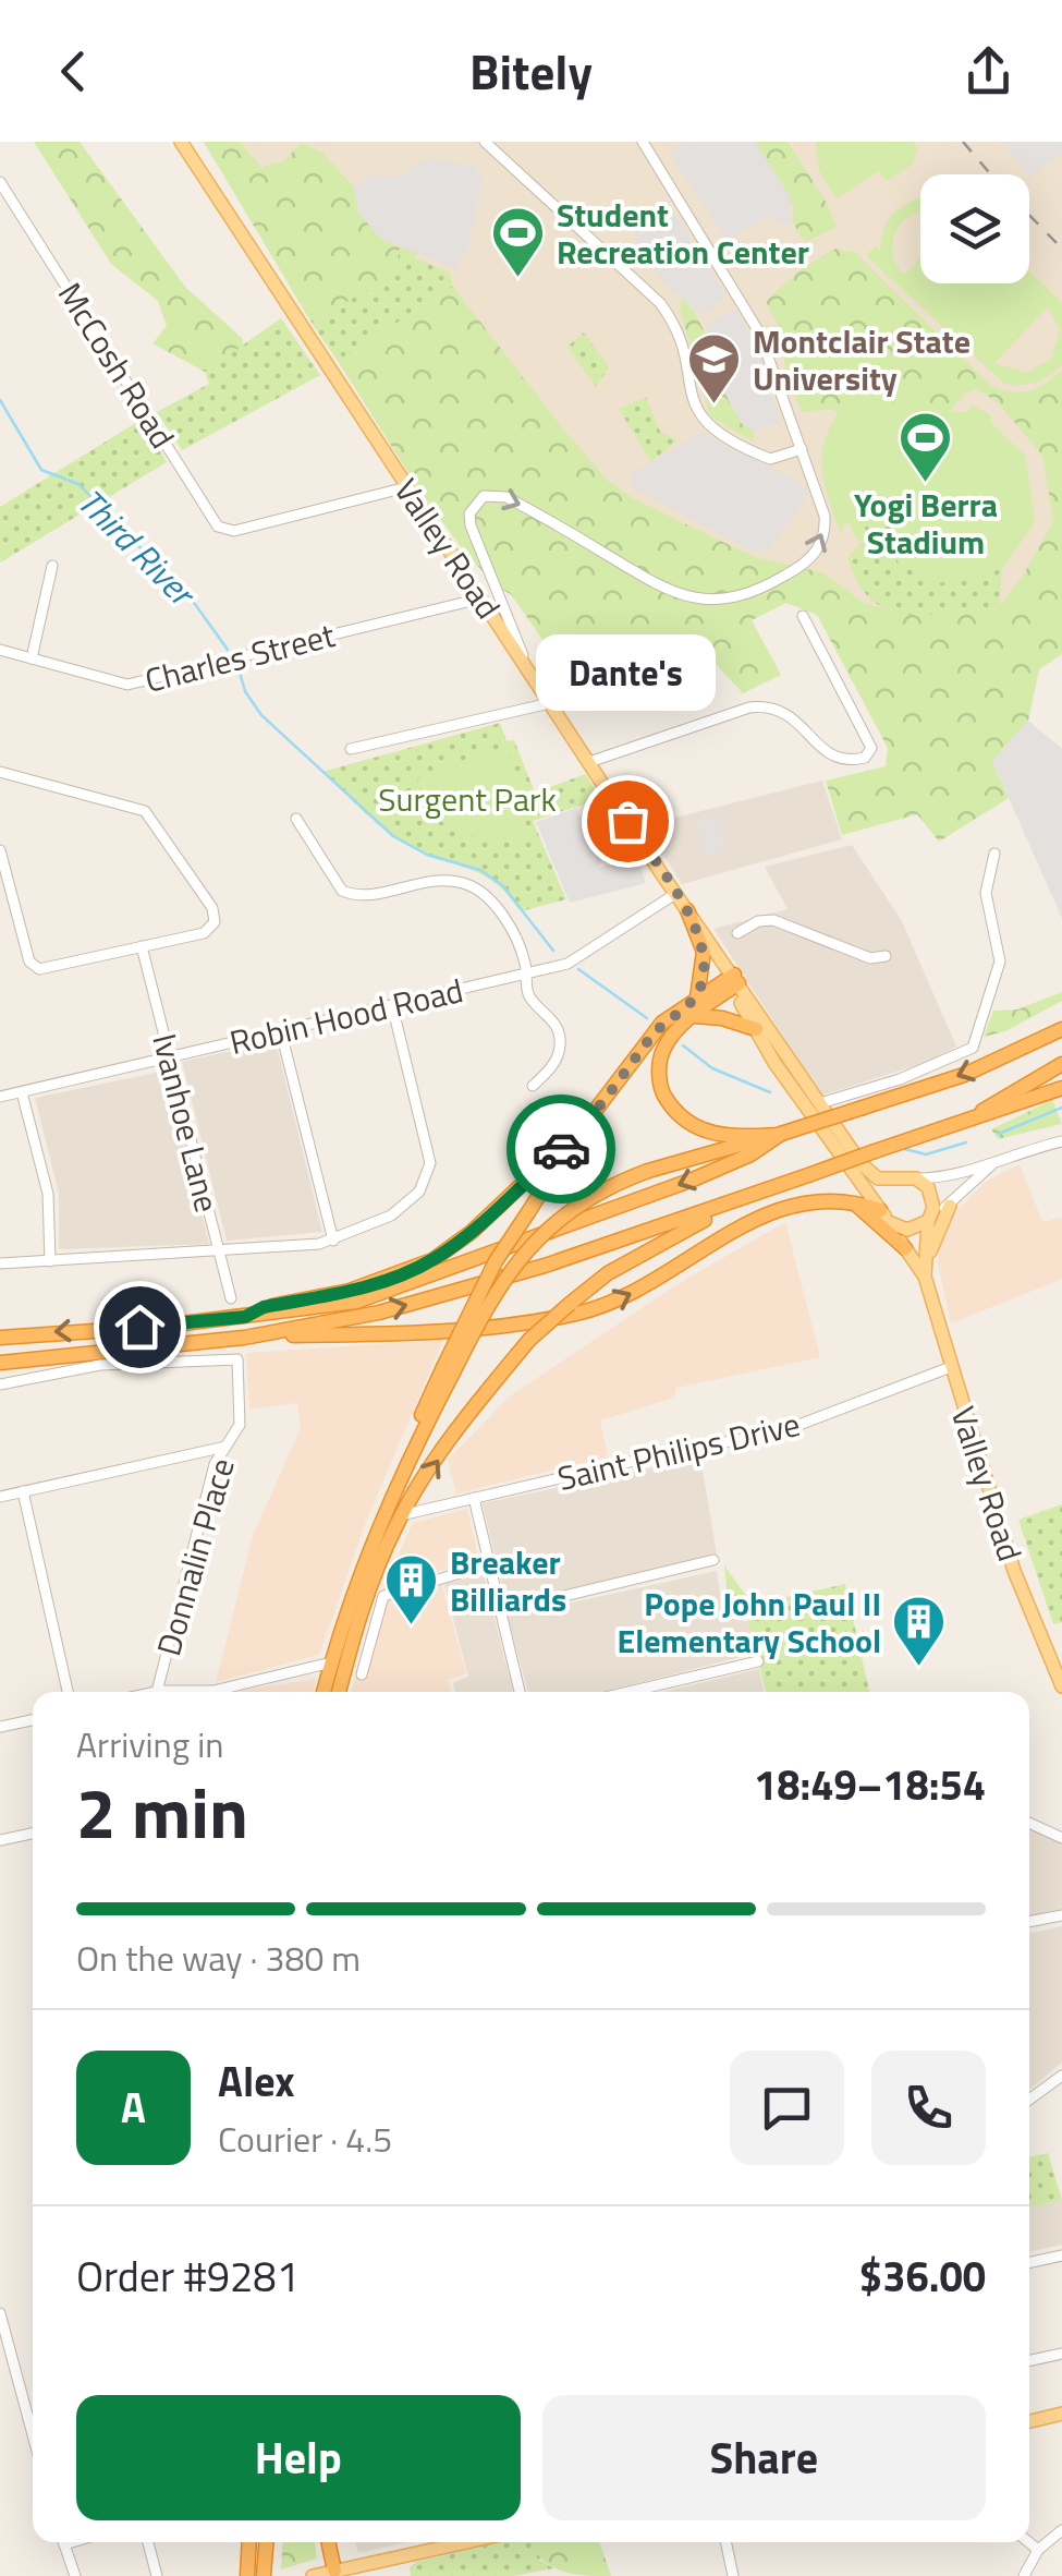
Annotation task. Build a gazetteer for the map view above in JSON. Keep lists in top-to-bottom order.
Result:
{
  "streets": {
    "main road": ["Valley Road"],
    "street": [
      "McCosh Road",
      "Charles Street",
      "Robin Hood Road",
      "Ivanhoe Lane",
      "Saint Philips Drive",
      "Donnalin Place"
    ]
  },
  "crossings": [
    ["McCosh Road", "Valley Road"],
    ["Valley Road", "Charles Street"],
    ["Valley Road", "Robin Hood Road"],
    ["Valley Road", "Saint Philips Drive"],
    ["Robin Hood Road", "Ivanhoe Lane"]
  ],
  "water": ["Third River"],
  "parks": ["Surgent Park"],
  "places": {
    "sports": ["Student Recreation Center", "Yogi Berra Stadium"],
    "school or university": ["Montclair State University"],
    "other": ["Dante's"],
    "building": ["Breaker Billiards", "Pope John Paul II Elementary School"]
  },
  "page": {
    "header": "Bitely",
    "bubble": "Dante's",
    "heading": ["2 min", "Arriving in", "18:49–18:54"],
    "panel": [
      "Alex",
      "Courier · 4.5",
      "Order #9281",
      "$36.00"
    ],
    "bar": "On the way · 380 m",
    "round": "A",
    "buttons": ["Help", "Share"]
  }
}
